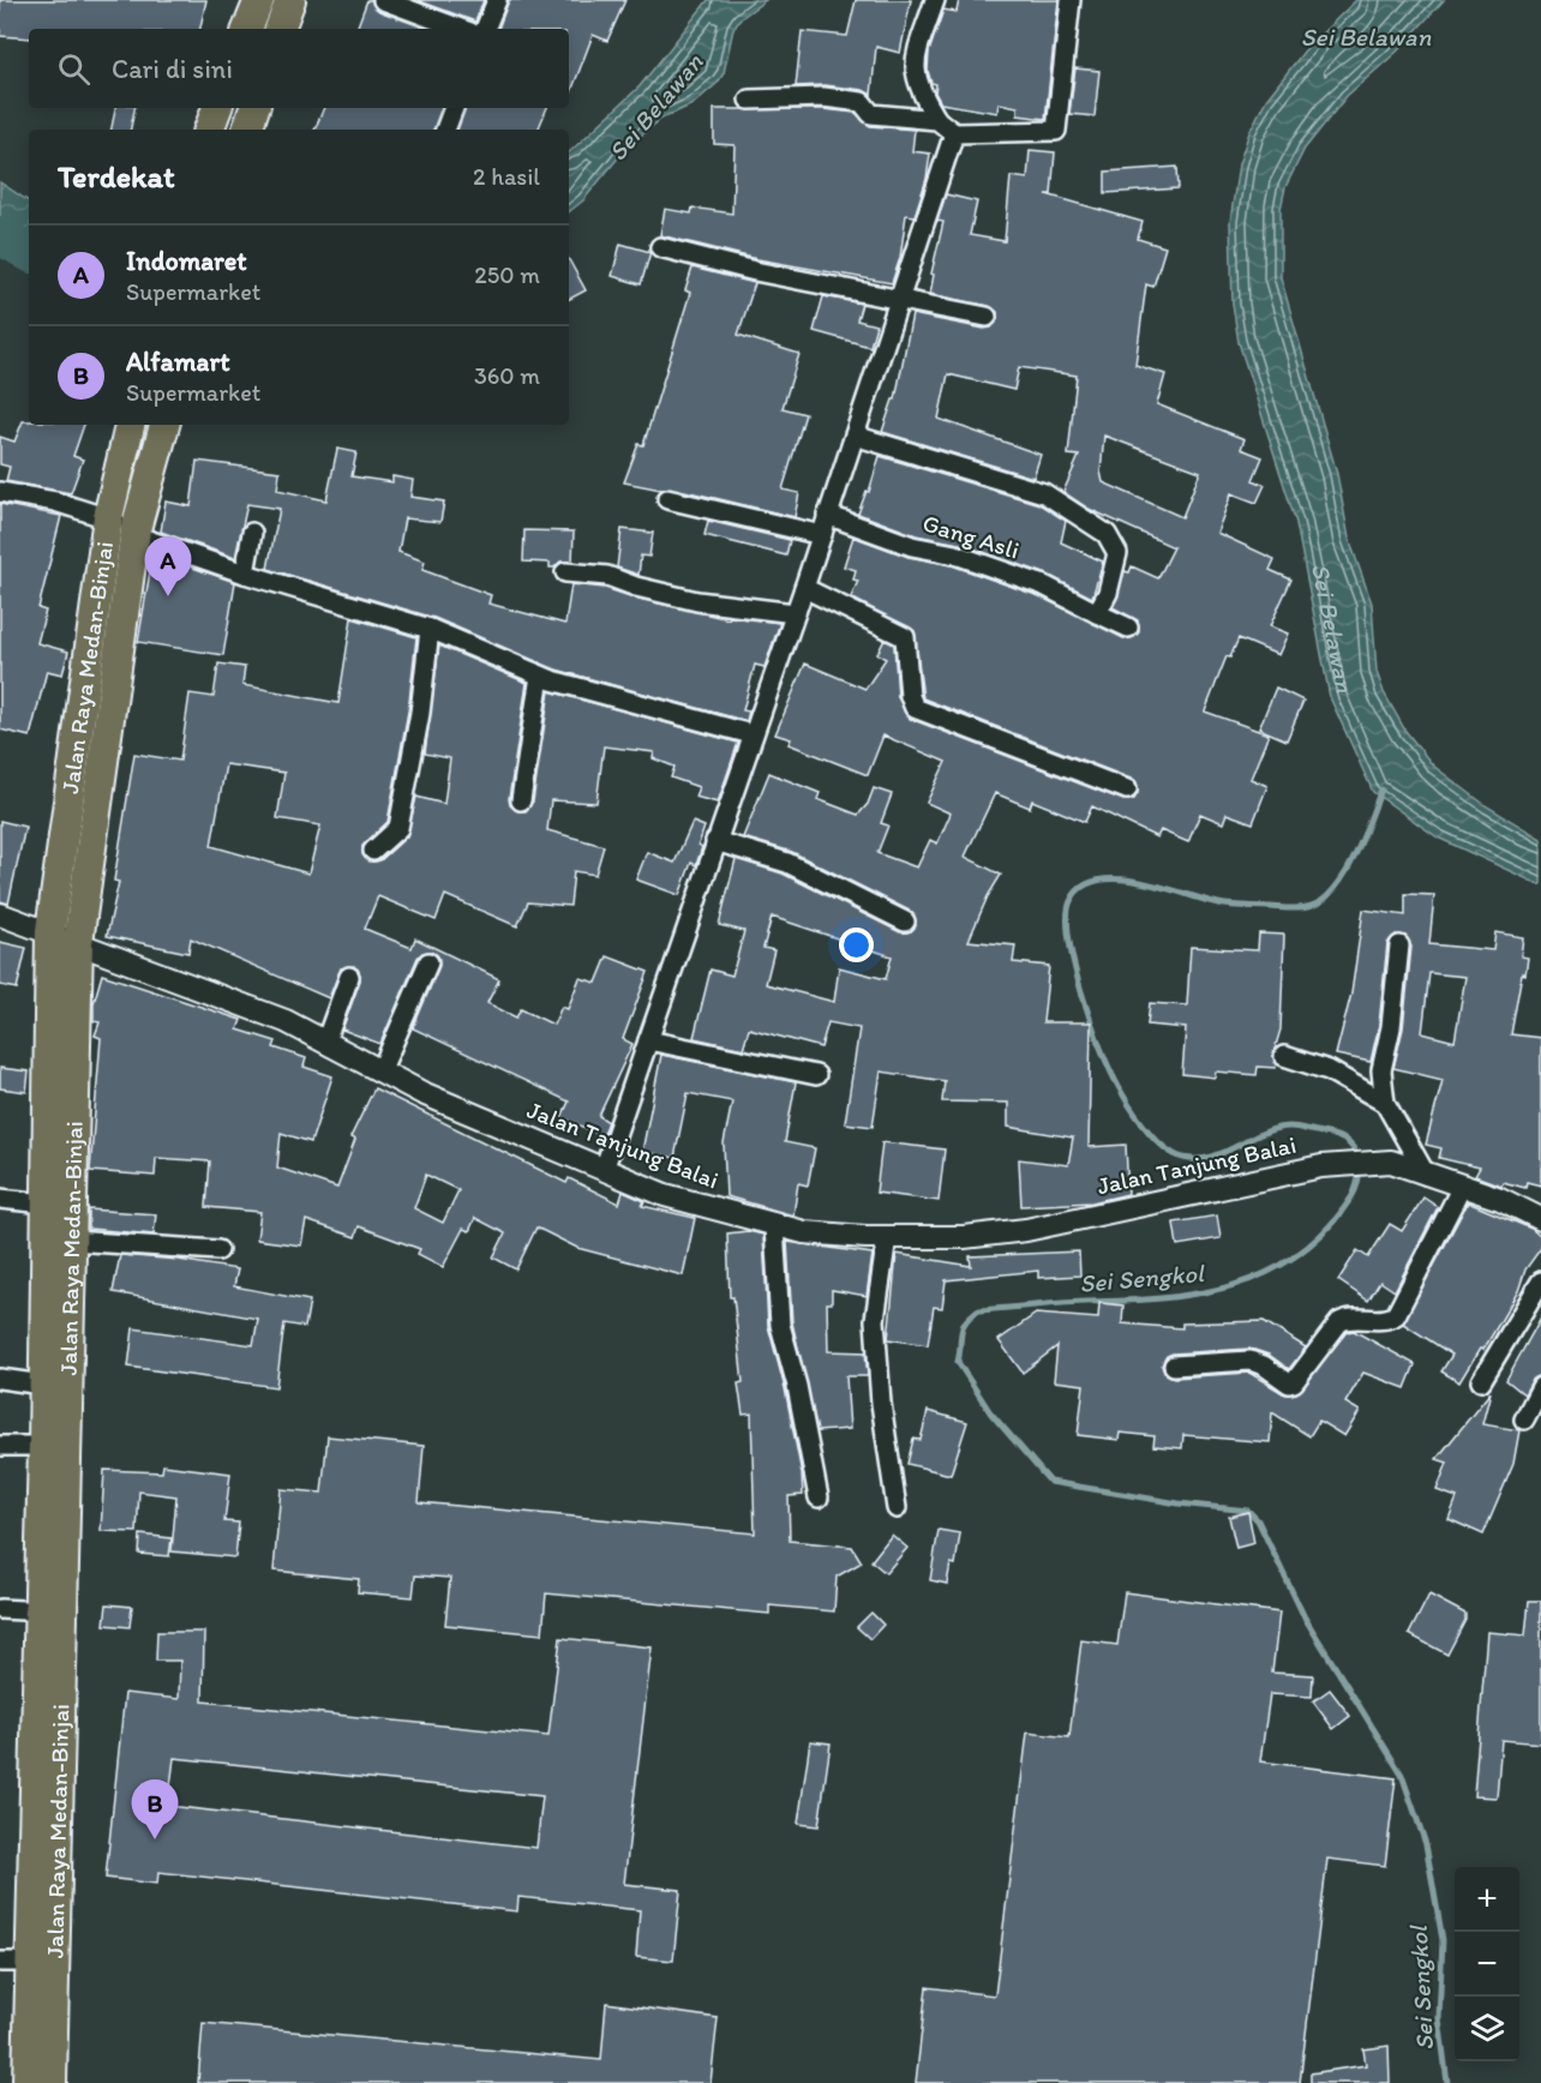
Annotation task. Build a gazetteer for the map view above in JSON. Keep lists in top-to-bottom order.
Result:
{
  "streets": {
    "highway": ["Jalan Raya Medan-Binjai"],
    "street": ["Gang Asli", "Jalan Tanjung Balai"]
  },
  "crossings": [
    ["Jalan Raya Medan-Binjai", "Jalan Tanjung Balai"]
  ],
  "water": ["Sei Belawan", "Sei Sengkol"],
  "page": {
    "search": "Cari di sini",
    "heading": ["Terdekat", "2 hasil"],
    "list": [
      {
        "mark": "A",
        "name": "Indomaret",
        "note": "Supermarket",
        "value": "250 m"
      },
      {
        "mark": "B",
        "name": "Alfamart",
        "note": "Supermarket",
        "value": "360 m"
      }
    ],
    "pins": ["A", "B"],
    "map_buttons": ["+", "−"]
  }
}
